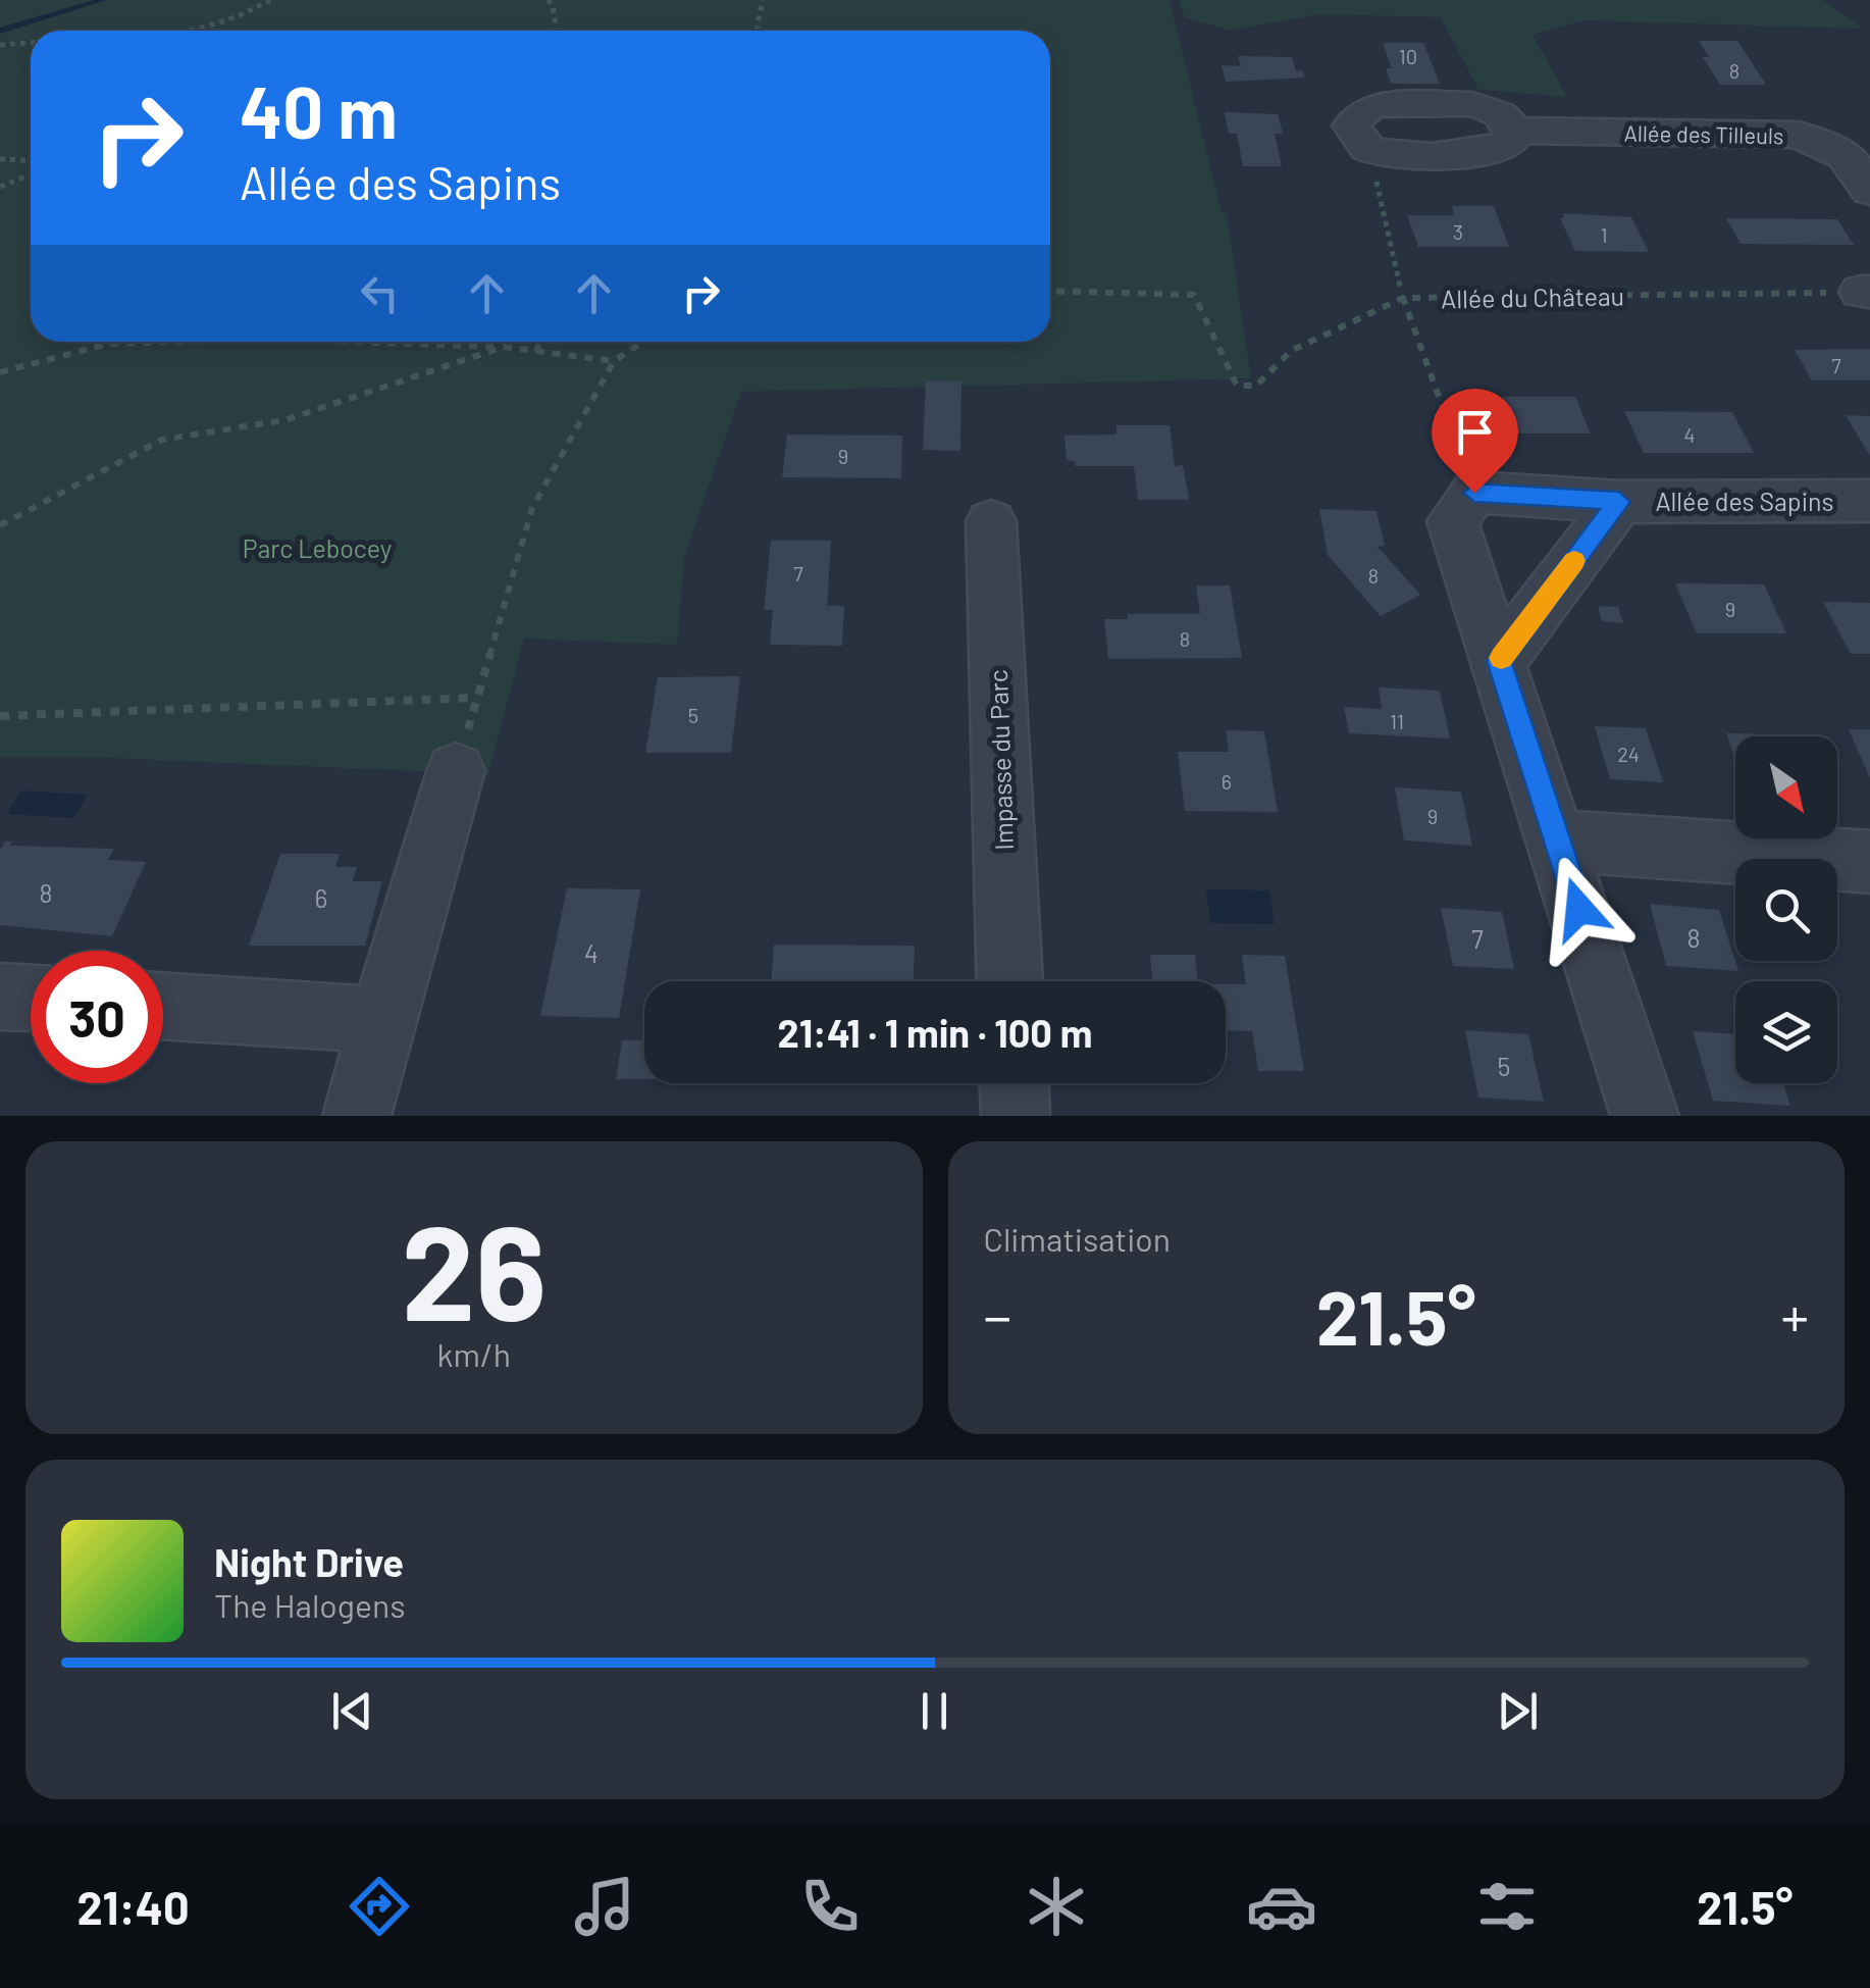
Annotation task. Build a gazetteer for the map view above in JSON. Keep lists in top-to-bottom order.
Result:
{
  "streets": {
    "street": ["Allée des Tilleuls", "Allée des Sapins", "Impasse du Parc"],
    "path": ["Allée du Château"]
  },
  "crossings": [
    ["Allée du Château", "Allée des Sapins"]
  ],
  "parks": ["Parc Lebocey"],
  "house_numbers": [
    "10",
    "8",
    "3",
    "1",
    "7",
    "4",
    "9",
    "7",
    "8",
    "9",
    "8",
    "5",
    "11",
    "24",
    "6",
    "9",
    "8",
    "6",
    "8",
    "7",
    "4",
    "5"
  ],
  "north": "bottom right",
  "page": {
    "turn": ["40 m", "Allée des Sapins"],
    "limit": "30",
    "trip": "21:41 · 1 min · 100 m",
    "tile": [
      ["26", "km/h"],
      "Climatisation"
    ],
    "heat": ["−", "21.5°", "+"],
    "song": ["Night Drive", "The Halogens"],
    "tabs": ["21:40", "21.5°"]
  }
}
